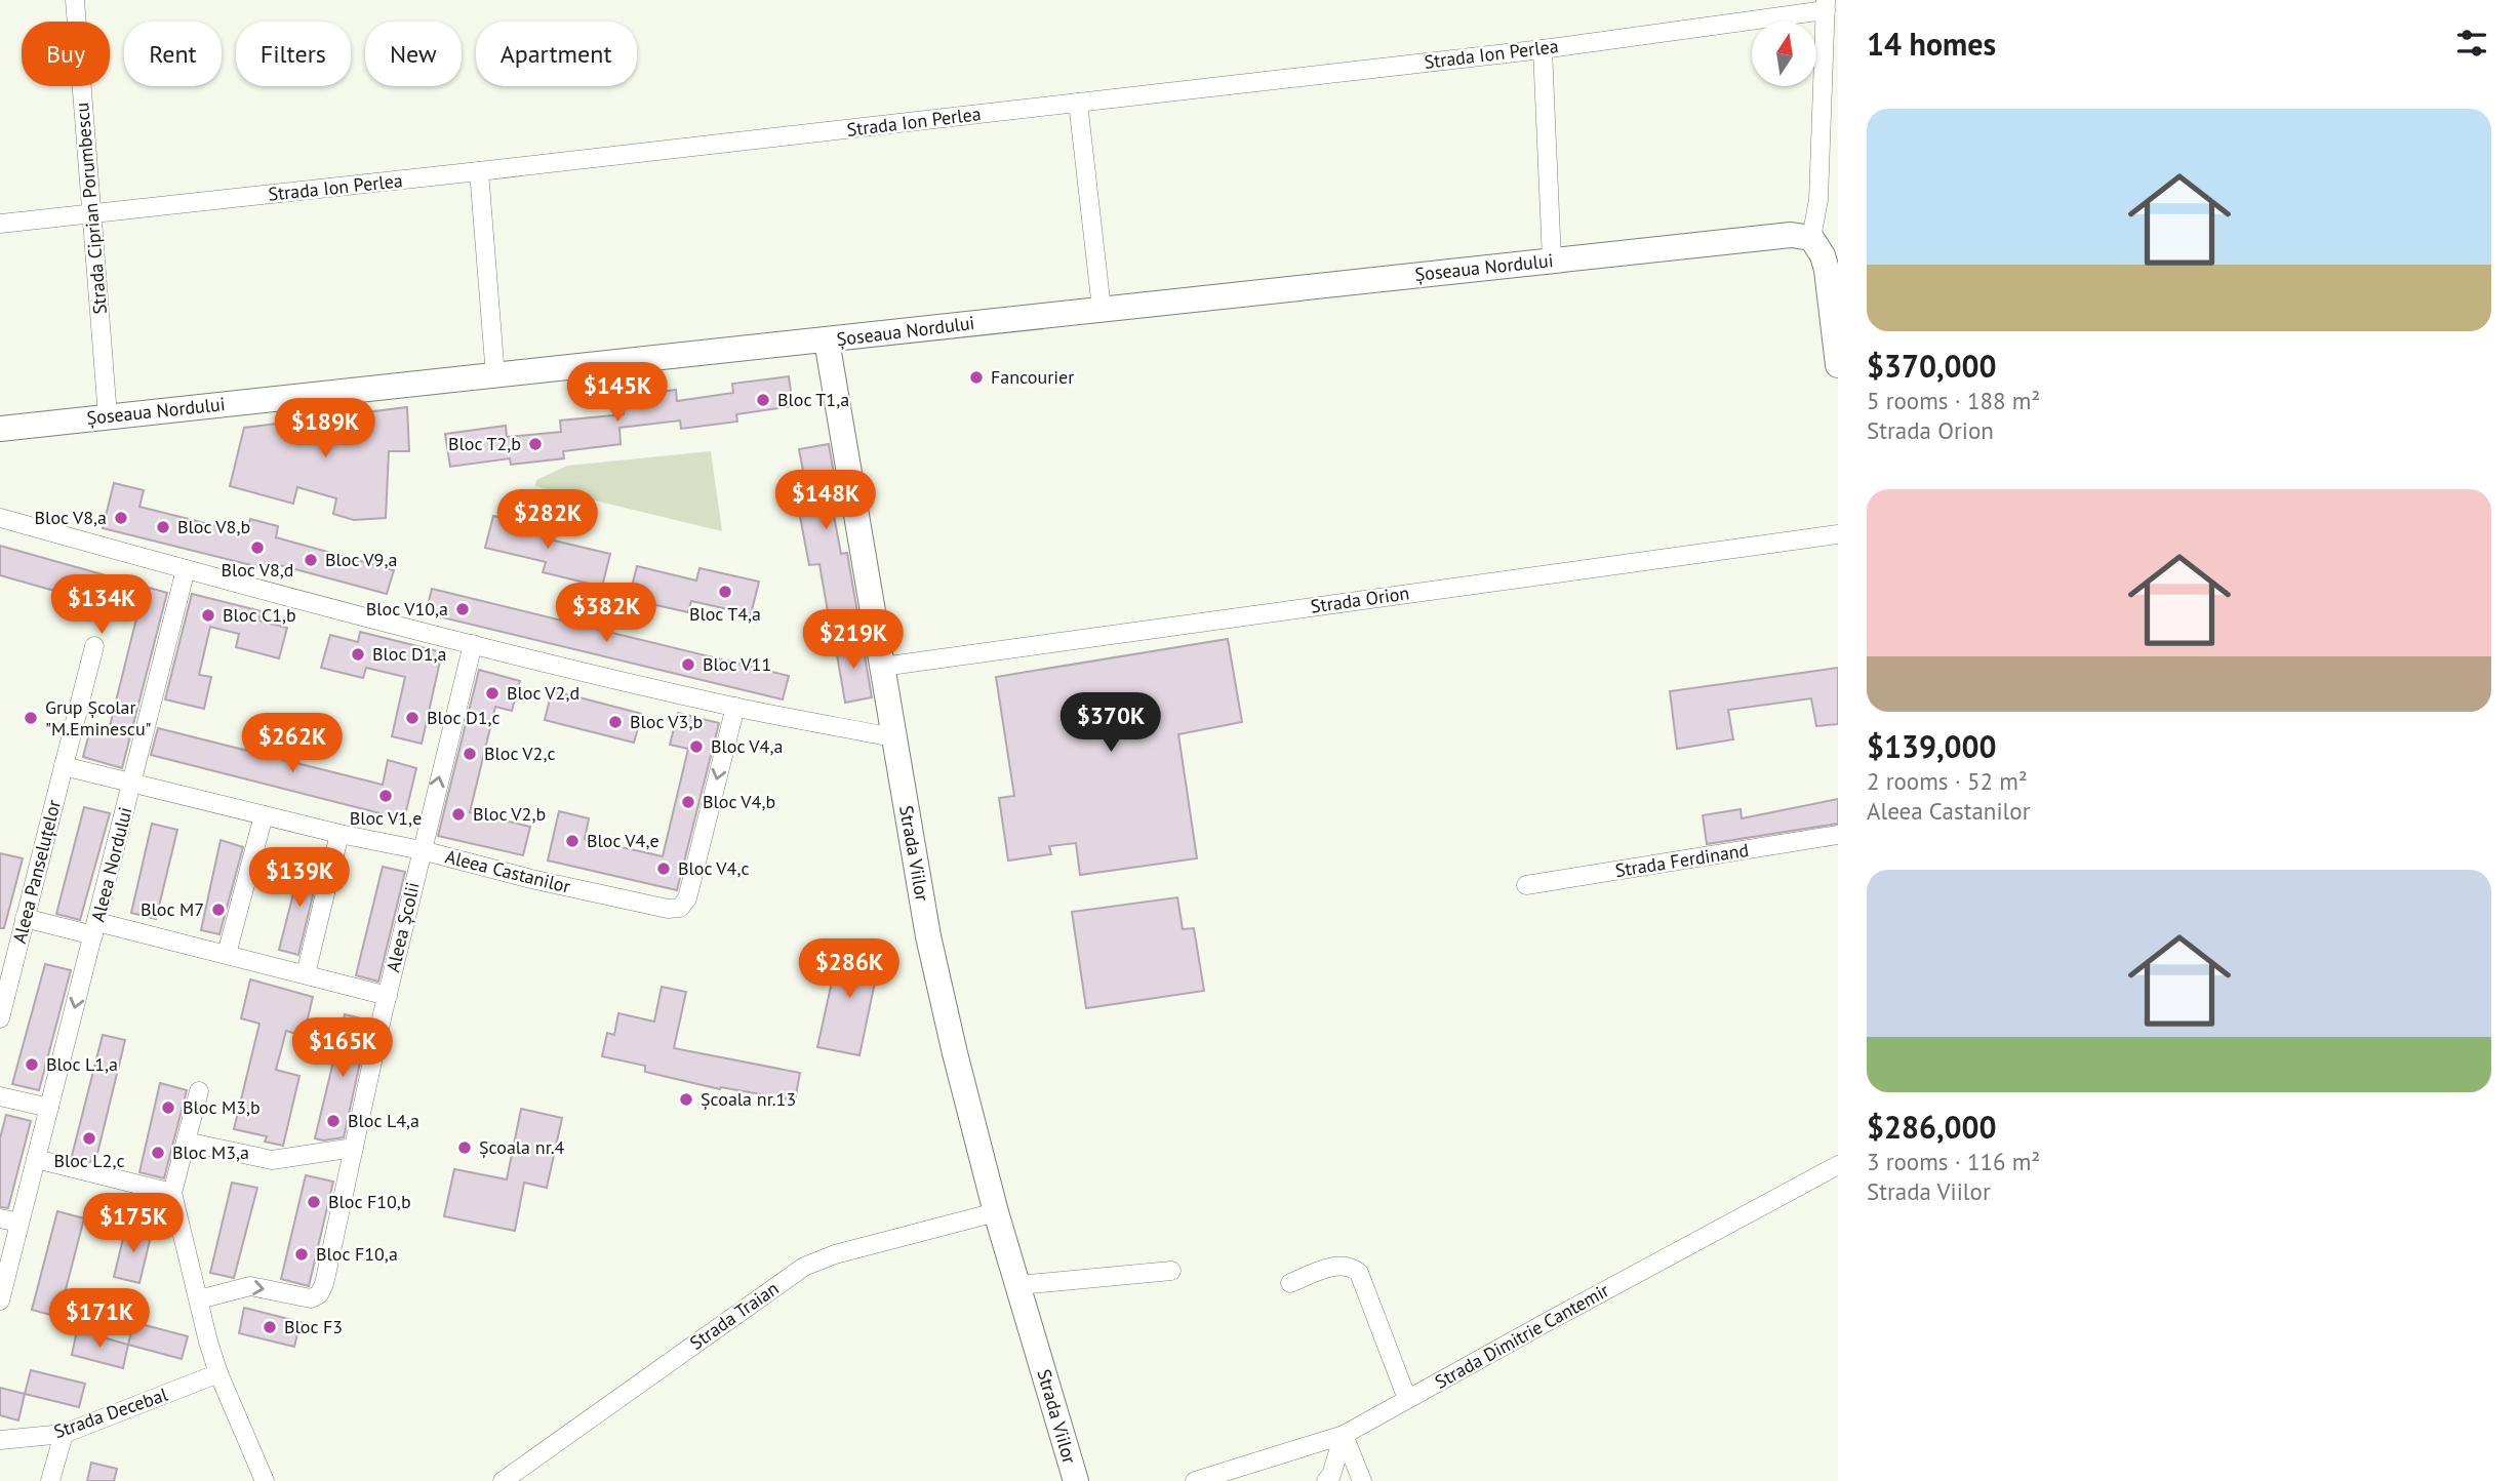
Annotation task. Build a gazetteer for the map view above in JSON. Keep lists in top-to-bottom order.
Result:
{
  "streets": {
    "street": [
      "Strada Ion Perlea",
      "Strada Ciprian Porumbescu",
      "Șoseaua Nordului",
      "Strada Orion",
      "Strada Viilor",
      "Strada Ferdinand",
      "Aleea Nordului",
      "Aleea Panseluțelor",
      "Aleea Castanilor",
      "Aleea Școlii",
      "Strada Traian",
      "Strada Dimitrie Cantemir",
      "Strada Decebal"
    ]
  },
  "crossings": [
    ["Strada Ion Perlea", "Strada Ciprian Porumbescu"],
    ["Strada Ciprian Porumbescu", "Șoseaua Nordului"],
    ["Șoseaua Nordului", "Strada Viilor"],
    ["Strada Orion", "Strada Viilor"],
    ["Strada Viilor", "Strada Traian"],
    ["Aleea Nordului", "Aleea Castanilor"],
    ["Aleea Castanilor", "Aleea Școlii"]
  ],
  "one_way": ["Aleea Școlii"],
  "places": [
    "Fancourier",
    "Bloc T1,a",
    "Bloc T2,b",
    "Bloc V8,a",
    "Bloc V8,b",
    "Bloc V8,d",
    "Bloc V9,a",
    "Bloc T4,a",
    "Bloc V10,a",
    "Bloc C1,b",
    "Bloc D1,a",
    "Bloc V11",
    "Bloc V2,d",
    "Grup Școlar \"M.Eminescu\"",
    "Bloc D1,c",
    "Bloc V3,b",
    "Bloc V4,a",
    "Bloc V2,c",
    "Bloc V1,e",
    "Bloc V4,b",
    "Bloc V2,b",
    "Bloc V4,e",
    "Bloc V4,c",
    "Bloc M7",
    "Bloc L1,a",
    "Școala nr.13",
    "Bloc M3,b",
    "Bloc L4,a",
    "Bloc L2,c",
    "Școala nr.4",
    "Bloc M3,a",
    "Bloc F10,b",
    "Bloc F10,a",
    "Bloc F3"
  ],
  "north": "top",
  "page": {
    "heading": "14 homes",
    "chip": [
      "Buy",
      "Rent",
      "Filters",
      "New",
      "Apartment"
    ],
    "list": [
      {
        "name": "$370,000",
        "note": "5 rooms · 188 m² · Strada Orion"
      },
      {
        "name": "$139,000",
        "note": "2 rooms · 52 m² · Aleea Castanilor"
      },
      {
        "name": "$286,000",
        "note": "3 rooms · 116 m² · Strada Viilor"
      }
    ],
    "price": [
      "$145K",
      "$189K",
      "$148K",
      "$282K",
      "$134K",
      "$382K",
      "$219K",
      "$370K",
      "$262K",
      "$139K",
      "$286K",
      "$165K",
      "$175K",
      "$171K"
    ]
  }
}
